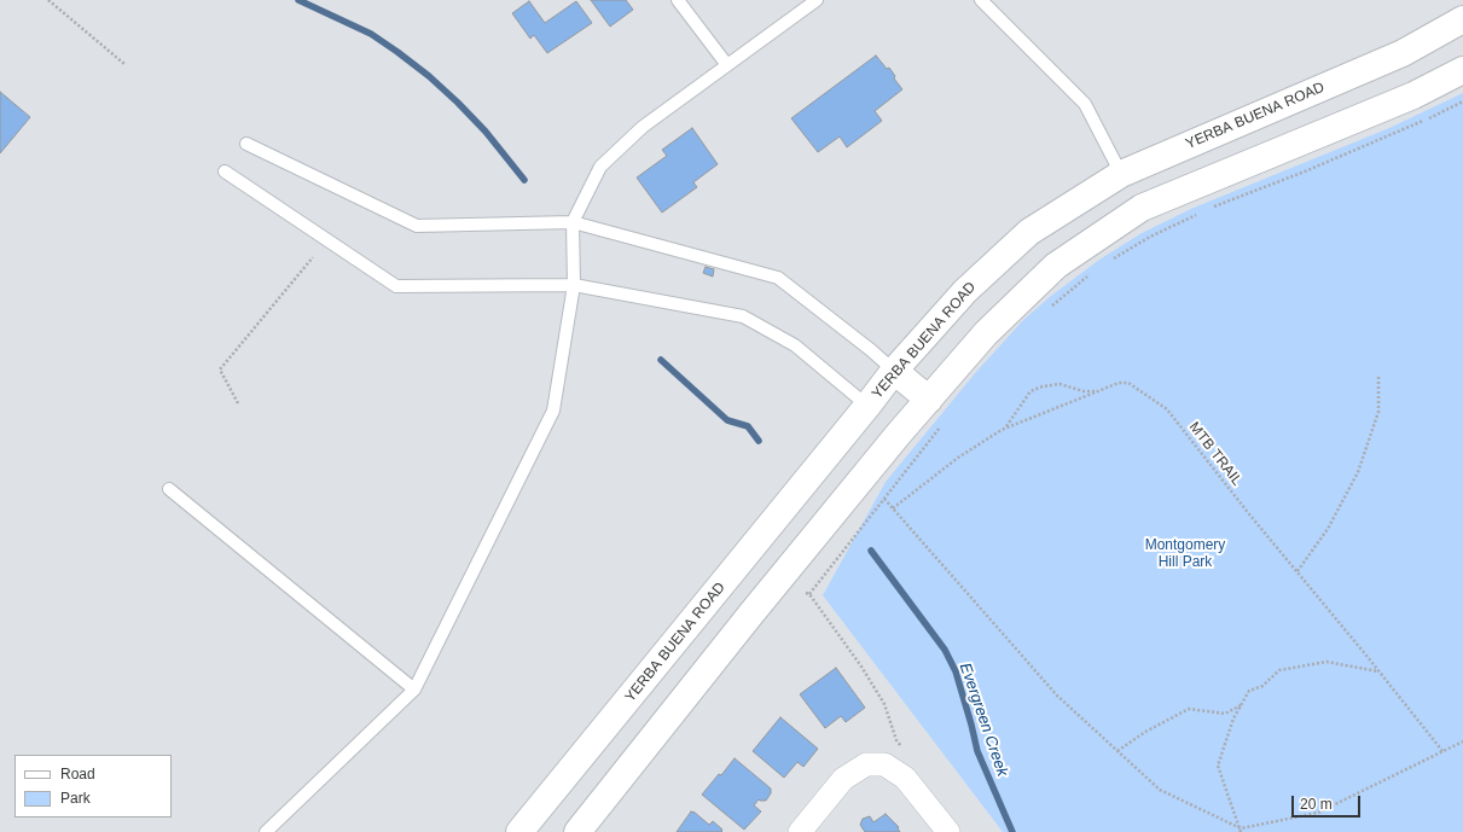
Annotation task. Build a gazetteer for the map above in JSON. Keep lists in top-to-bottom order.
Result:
{
  "streets": {
    "street": ["YERBA BUENA ROAD"],
    "path": ["MTB TRAIL"]
  },
  "water": ["Evergreen Creek"],
  "parks": ["Montgomery Hill Park"],
  "legend": ["Road", "Park"],
  "scale_bar": "20 m"
}
